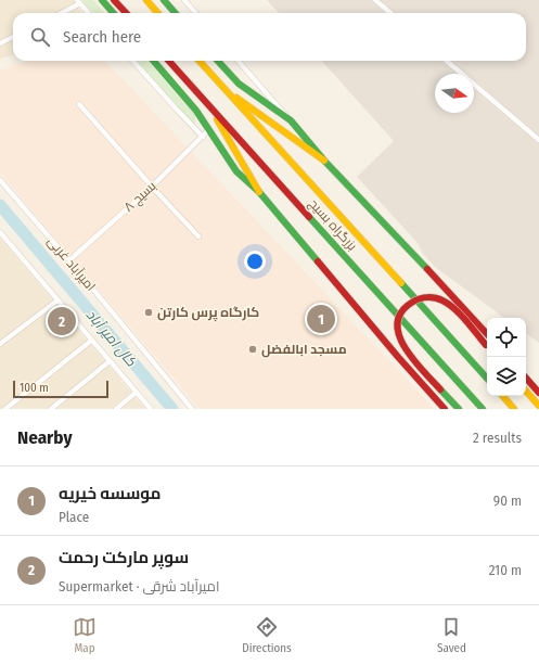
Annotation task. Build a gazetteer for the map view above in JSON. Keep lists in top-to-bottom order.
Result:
{
  "streets": {
    "main road": ["بزرگراه بسیج"],
    "street": ["بسیج ۸", "امیرآباد غربی"]
  },
  "crossings": [
    ["بسیج ۸", "امیرآباد غربی"]
  ],
  "water": ["کال امیر آباد"],
  "places": ["کارگاه پرس کارتن", "مسجد ابالفضل"],
  "scale_bar": "100 m",
  "north": "right",
  "page": {
    "search": "Search here",
    "pins": ["1", "2"],
    "scale": "100 m",
    "heading": ["Nearby", "2 results"],
    "list": [
      {
        "mark": "1",
        "name": "موسسه خیریه",
        "note": "Place",
        "value": "90 m"
      },
      {
        "mark": "2",
        "name": "سوپر مارکت رحمت",
        "note": "Supermarket · امیرآباد شرقی",
        "value": "210 m"
      }
    ],
    "nav": ["Map", "Directions", "Saved"]
  }
}
